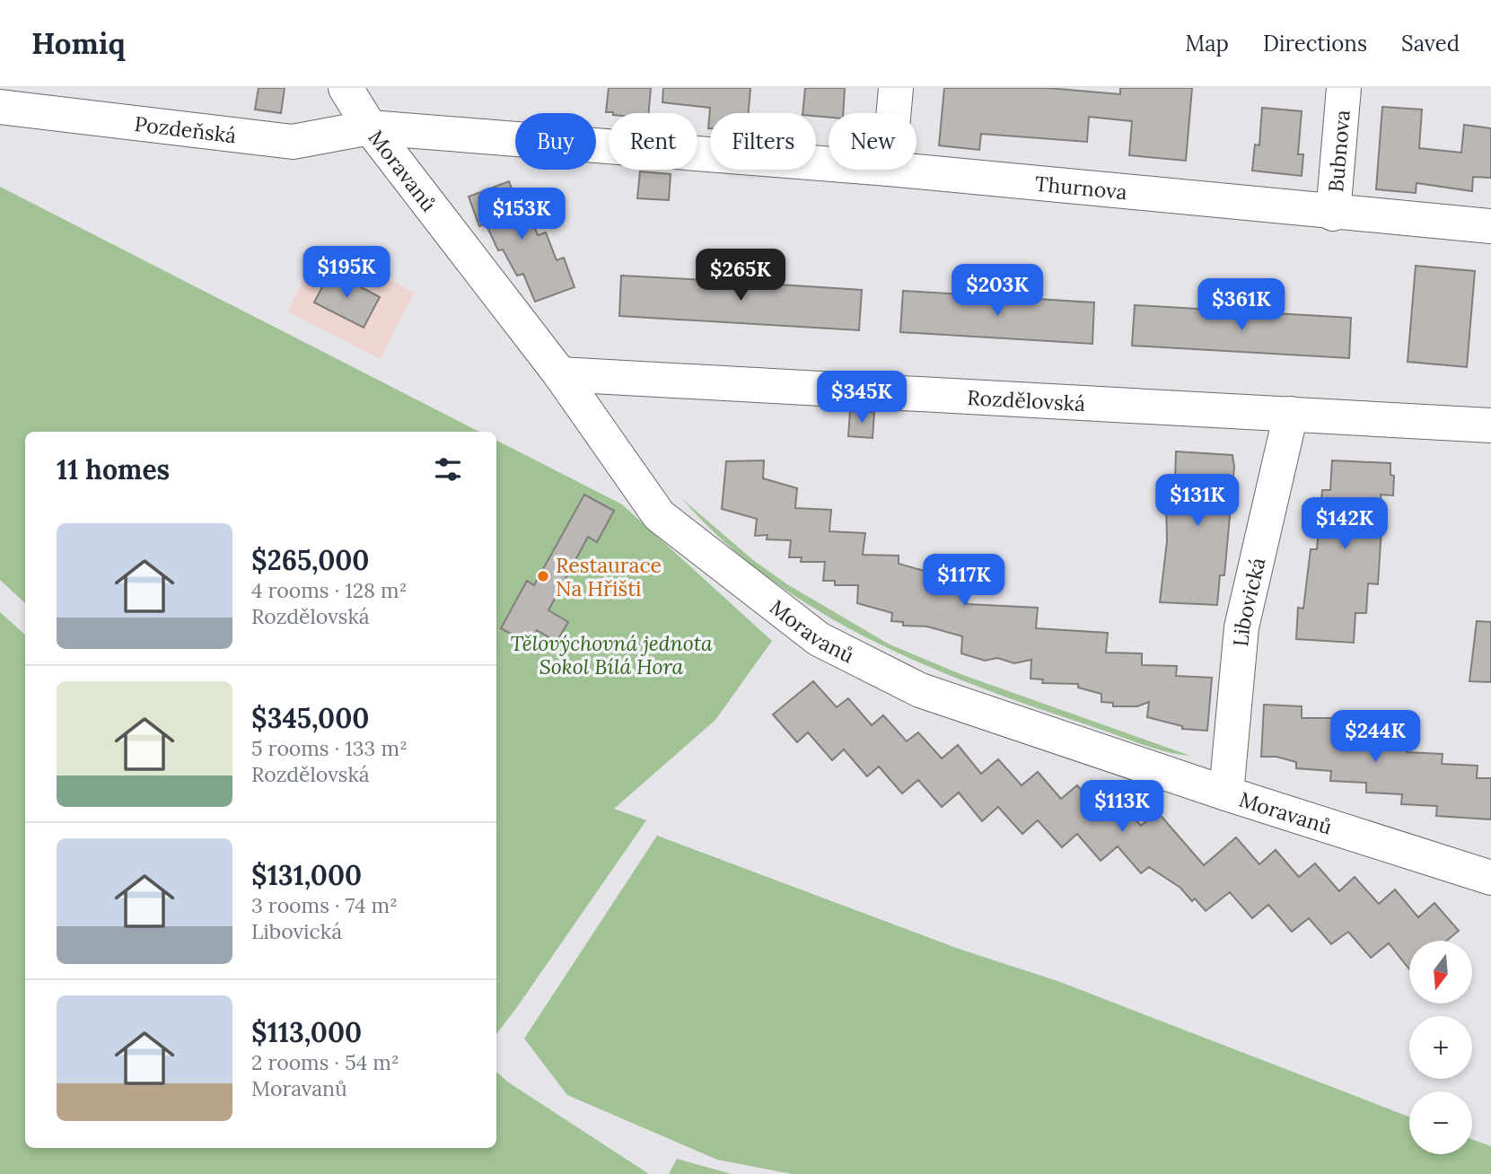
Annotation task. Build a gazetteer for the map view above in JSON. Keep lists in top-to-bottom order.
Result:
{
  "streets": {
    "street": [
      "Pozdeňská",
      "Bubnova",
      "Moravanů",
      "Thurnova",
      "Rozdělovská",
      "Libovická"
    ]
  },
  "crossings": [
    ["Pozdeňská", "Moravanů"],
    ["Pozdeňská", "Thurnova"],
    ["Bubnova", "Thurnova"],
    ["Moravanů", "Thurnova"],
    ["Moravanů", "Rozdělovská"],
    ["Moravanů", "Libovická"],
    ["Rozdělovská", "Libovická"]
  ],
  "parks": ["Tělovýchovná jednota Sokol Bílá Hora"],
  "places": ["Restaurace Na Hřišti"],
  "north": "bottom",
  "page": {
    "header": "Homiq",
    "nav": ["Map", "Directions", "Saved"],
    "chip": [
      "Buy",
      "Rent",
      "Filters",
      "New"
    ],
    "price": [
      "$153K",
      "$195K",
      "$265K",
      "$203K",
      "$361K",
      "$345K",
      "$131K",
      "$142K",
      "$117K",
      "$244K",
      "$113K"
    ],
    "heading": "11 homes",
    "list": [
      {
        "name": "$265,000",
        "note": "4 rooms · 128 m² · Rozdělovská"
      },
      {
        "name": "$345,000",
        "note": "5 rooms · 133 m² · Rozdělovská"
      },
      {
        "name": "$131,000",
        "note": "3 rooms · 74 m² · Libovická"
      },
      {
        "name": "$113,000",
        "note": "2 rooms · 54 m² · Moravanů"
      }
    ],
    "map_buttons": ["+", "−"]
  }
}
